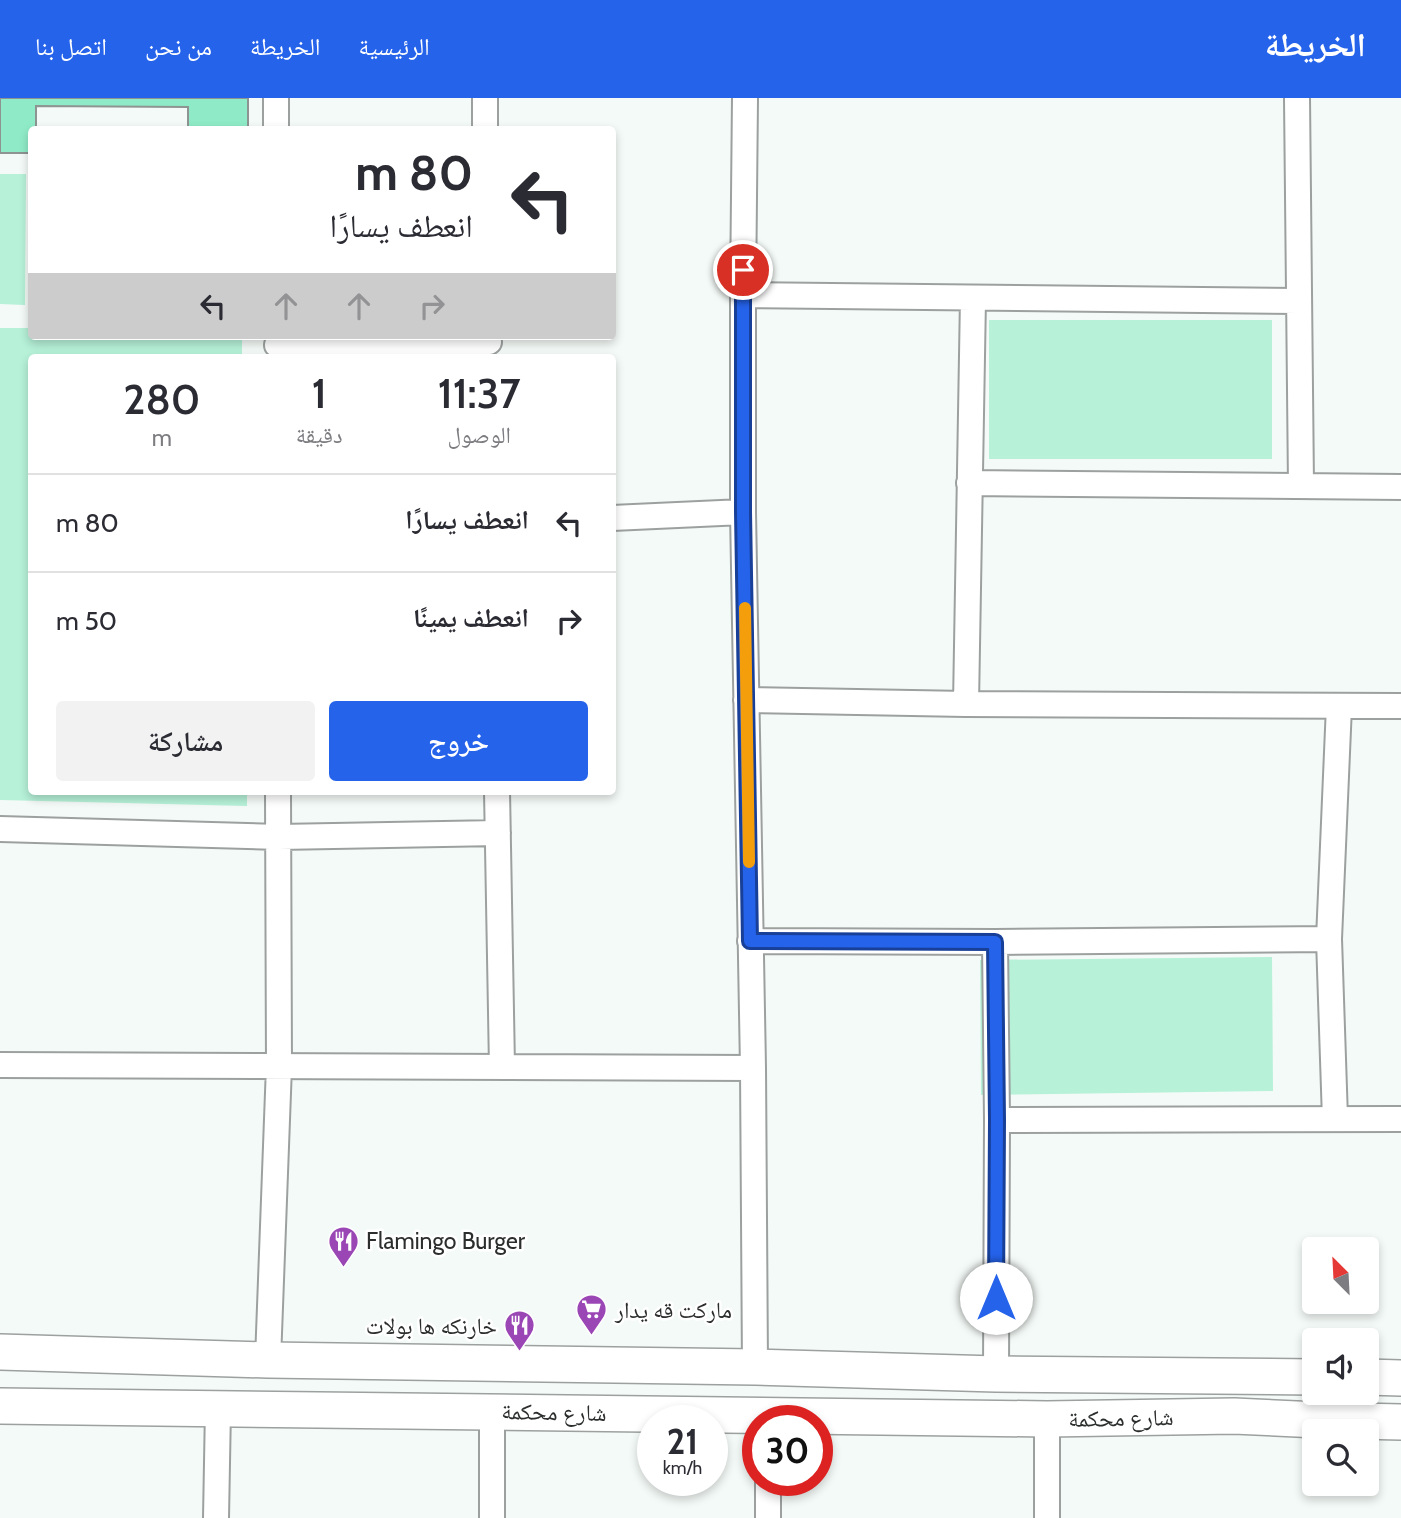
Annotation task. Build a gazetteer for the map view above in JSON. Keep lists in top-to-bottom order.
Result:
{
  "streets": {
    "main road": ["شارع محكمة"]
  },
  "places": {
    "restaurant": ["Flamingo Burger", "خارنكه ها بولات"],
    "supermarket": ["ماركت قه يدار"]
  },
  "north": "top left",
  "page": {
    "header": "الخريطة",
    "nav": [
      "الرئيسية",
      "الخريطة",
      "من نحن",
      "اتصل بنا"
    ],
    "turn": ["80 m", "انعطف يسارًا"],
    "eta": [
      "11:37",
      "الوصول",
      "1",
      "دقيقة",
      "280",
      "m"
    ],
    "list": [
      {
        "name": "انعطف يسارًا",
        "value": "80 m"
      },
      {
        "name": "انعطف يمينًا",
        "value": "50 m"
      }
    ],
    "buttons": ["خروج", "مشاركة"],
    "speed": "21 km/h",
    "limit": "30"
  }
}
